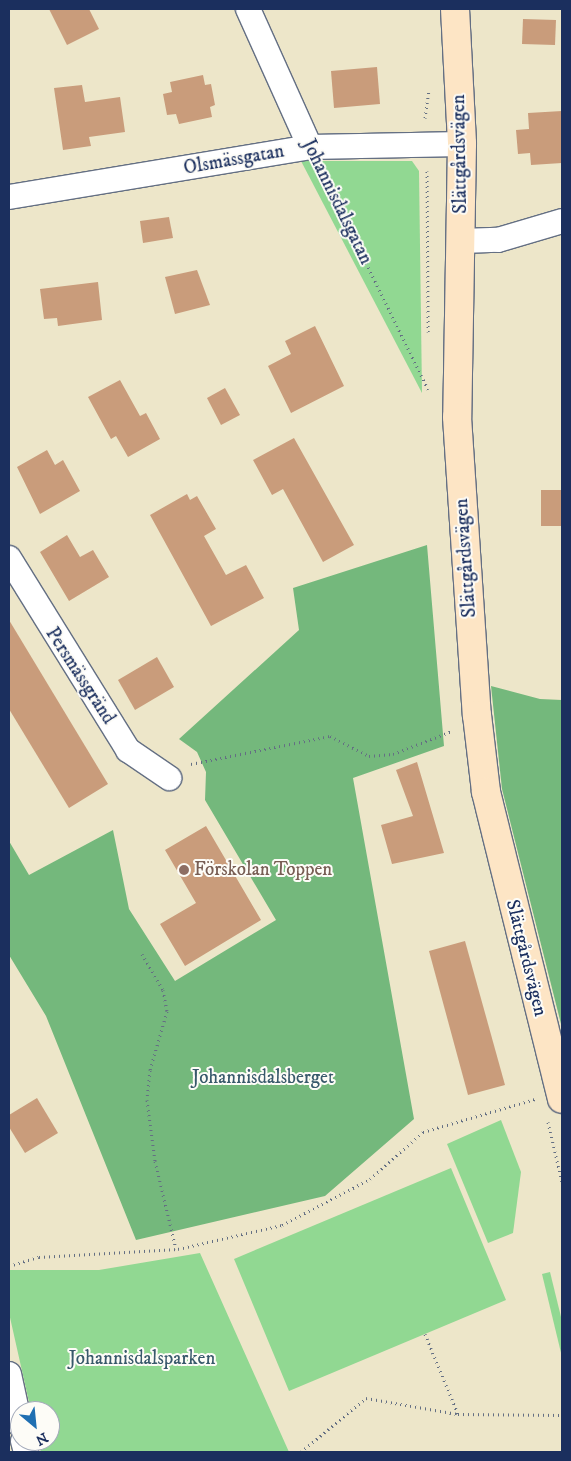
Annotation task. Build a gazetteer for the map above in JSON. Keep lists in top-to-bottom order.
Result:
{
  "streets": {
    "street": [
      "Slättgårdsvägen",
      "Olsmässgatan",
      "Johannisdalsgatan",
      "Persmässgränd"
    ]
  },
  "crossings": [
    ["Slättgårdsvägen", "Olsmässgatan"],
    ["Olsmässgatan", "Johannisdalsgatan"]
  ],
  "parks": ["Johannisdalsberget", "Johannisdalsparken"],
  "places": ["Förskolan Toppen"],
  "north": "bottom right"
}
